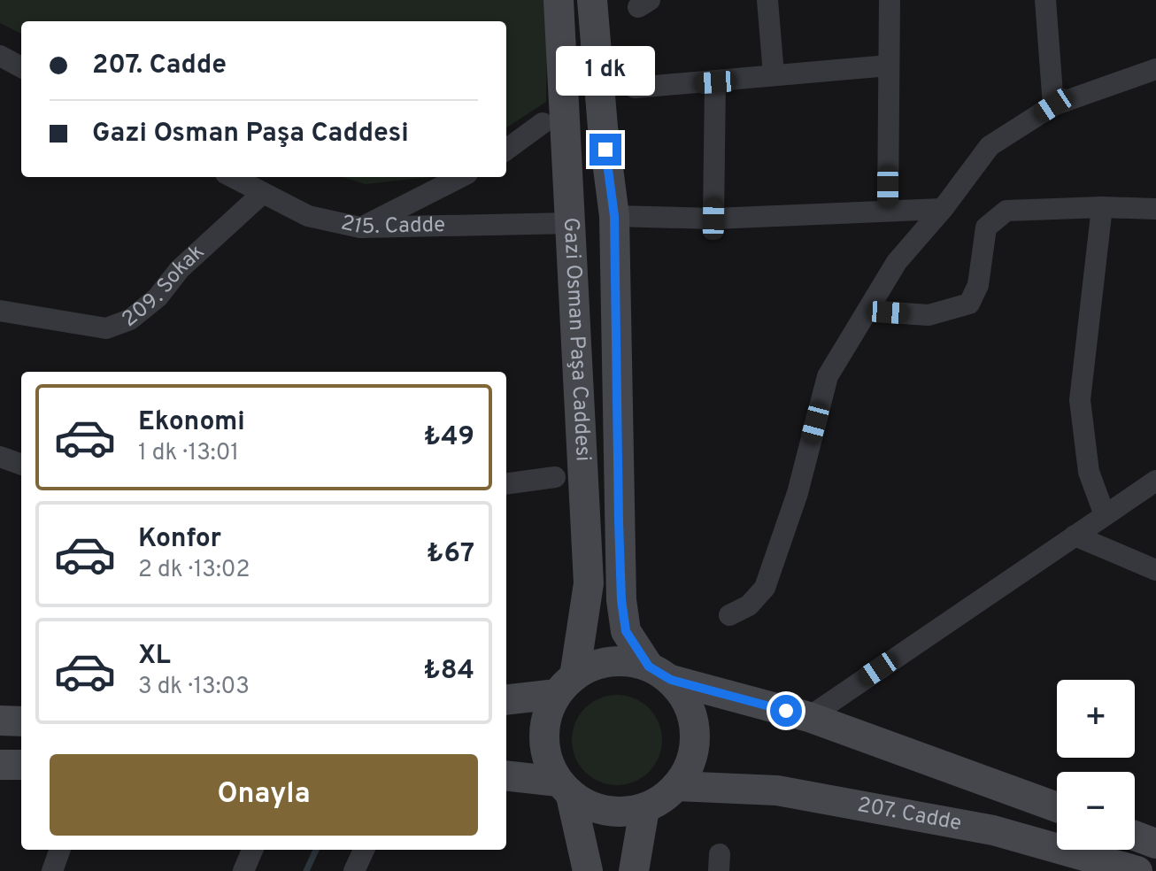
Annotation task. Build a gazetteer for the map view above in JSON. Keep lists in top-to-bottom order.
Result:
{
  "streets": {
    "main road": ["Gazi Osman Paşa Caddesi", "207. Cadde"],
    "street": ["215. Cadde", "209. Sokak"]
  },
  "crossings": [
    ["215. Cadde", "209. Sokak"],
    ["215. Cadde", "Gazi Osman Paşa Caddesi"],
    ["Gazi Osman Paşa Caddesi", "207. Cadde"]
  ],
  "page": {
    "banner": ["207. Cadde", "Gazi Osman Paşa Caddesi"],
    "bubble": "1 dk",
    "list": [
      {
        "name": "Ekonomi",
        "note": "1 dk · 13:01",
        "value": "₺49"
      },
      {
        "name": "Konfor",
        "note": "2 dk · 13:02",
        "value": "₺67"
      },
      {
        "name": "XL",
        "note": "3 dk · 13:03",
        "value": "₺84"
      }
    ],
    "map_buttons": ["+", "−"],
    "buttons": "Onayla"
  }
}
